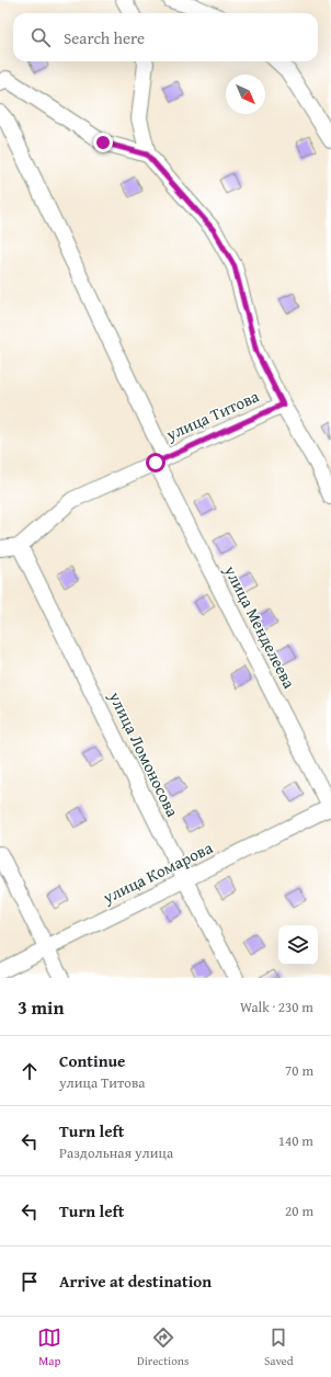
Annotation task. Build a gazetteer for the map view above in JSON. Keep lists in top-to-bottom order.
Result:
{
  "streets": {
    "street": [
      "улица Титова",
      "улица Менделеева",
      "улица Ломоносова",
      "улица Комарова"
    ]
  },
  "crossings": [
    ["улица Титова", "улица Менделеева"],
    ["улица Титова", "улица Ломоносова"],
    ["улица Менделеева", "улица Комарова"],
    ["улица Ломоносова", "улица Комарова"]
  ],
  "north": "bottom right",
  "page": {
    "search": "Search here",
    "heading": ["3 min", "Walk · 230 m"],
    "list": [
      ["Continue", "улица Титова", "70 m"],
      ["Turn left", "Раздольная улица", "140 m"],
      ["Turn left", "20 m"],
      "Arrive at destination"
    ],
    "nav": ["Map", "Directions", "Saved"]
  }
}
